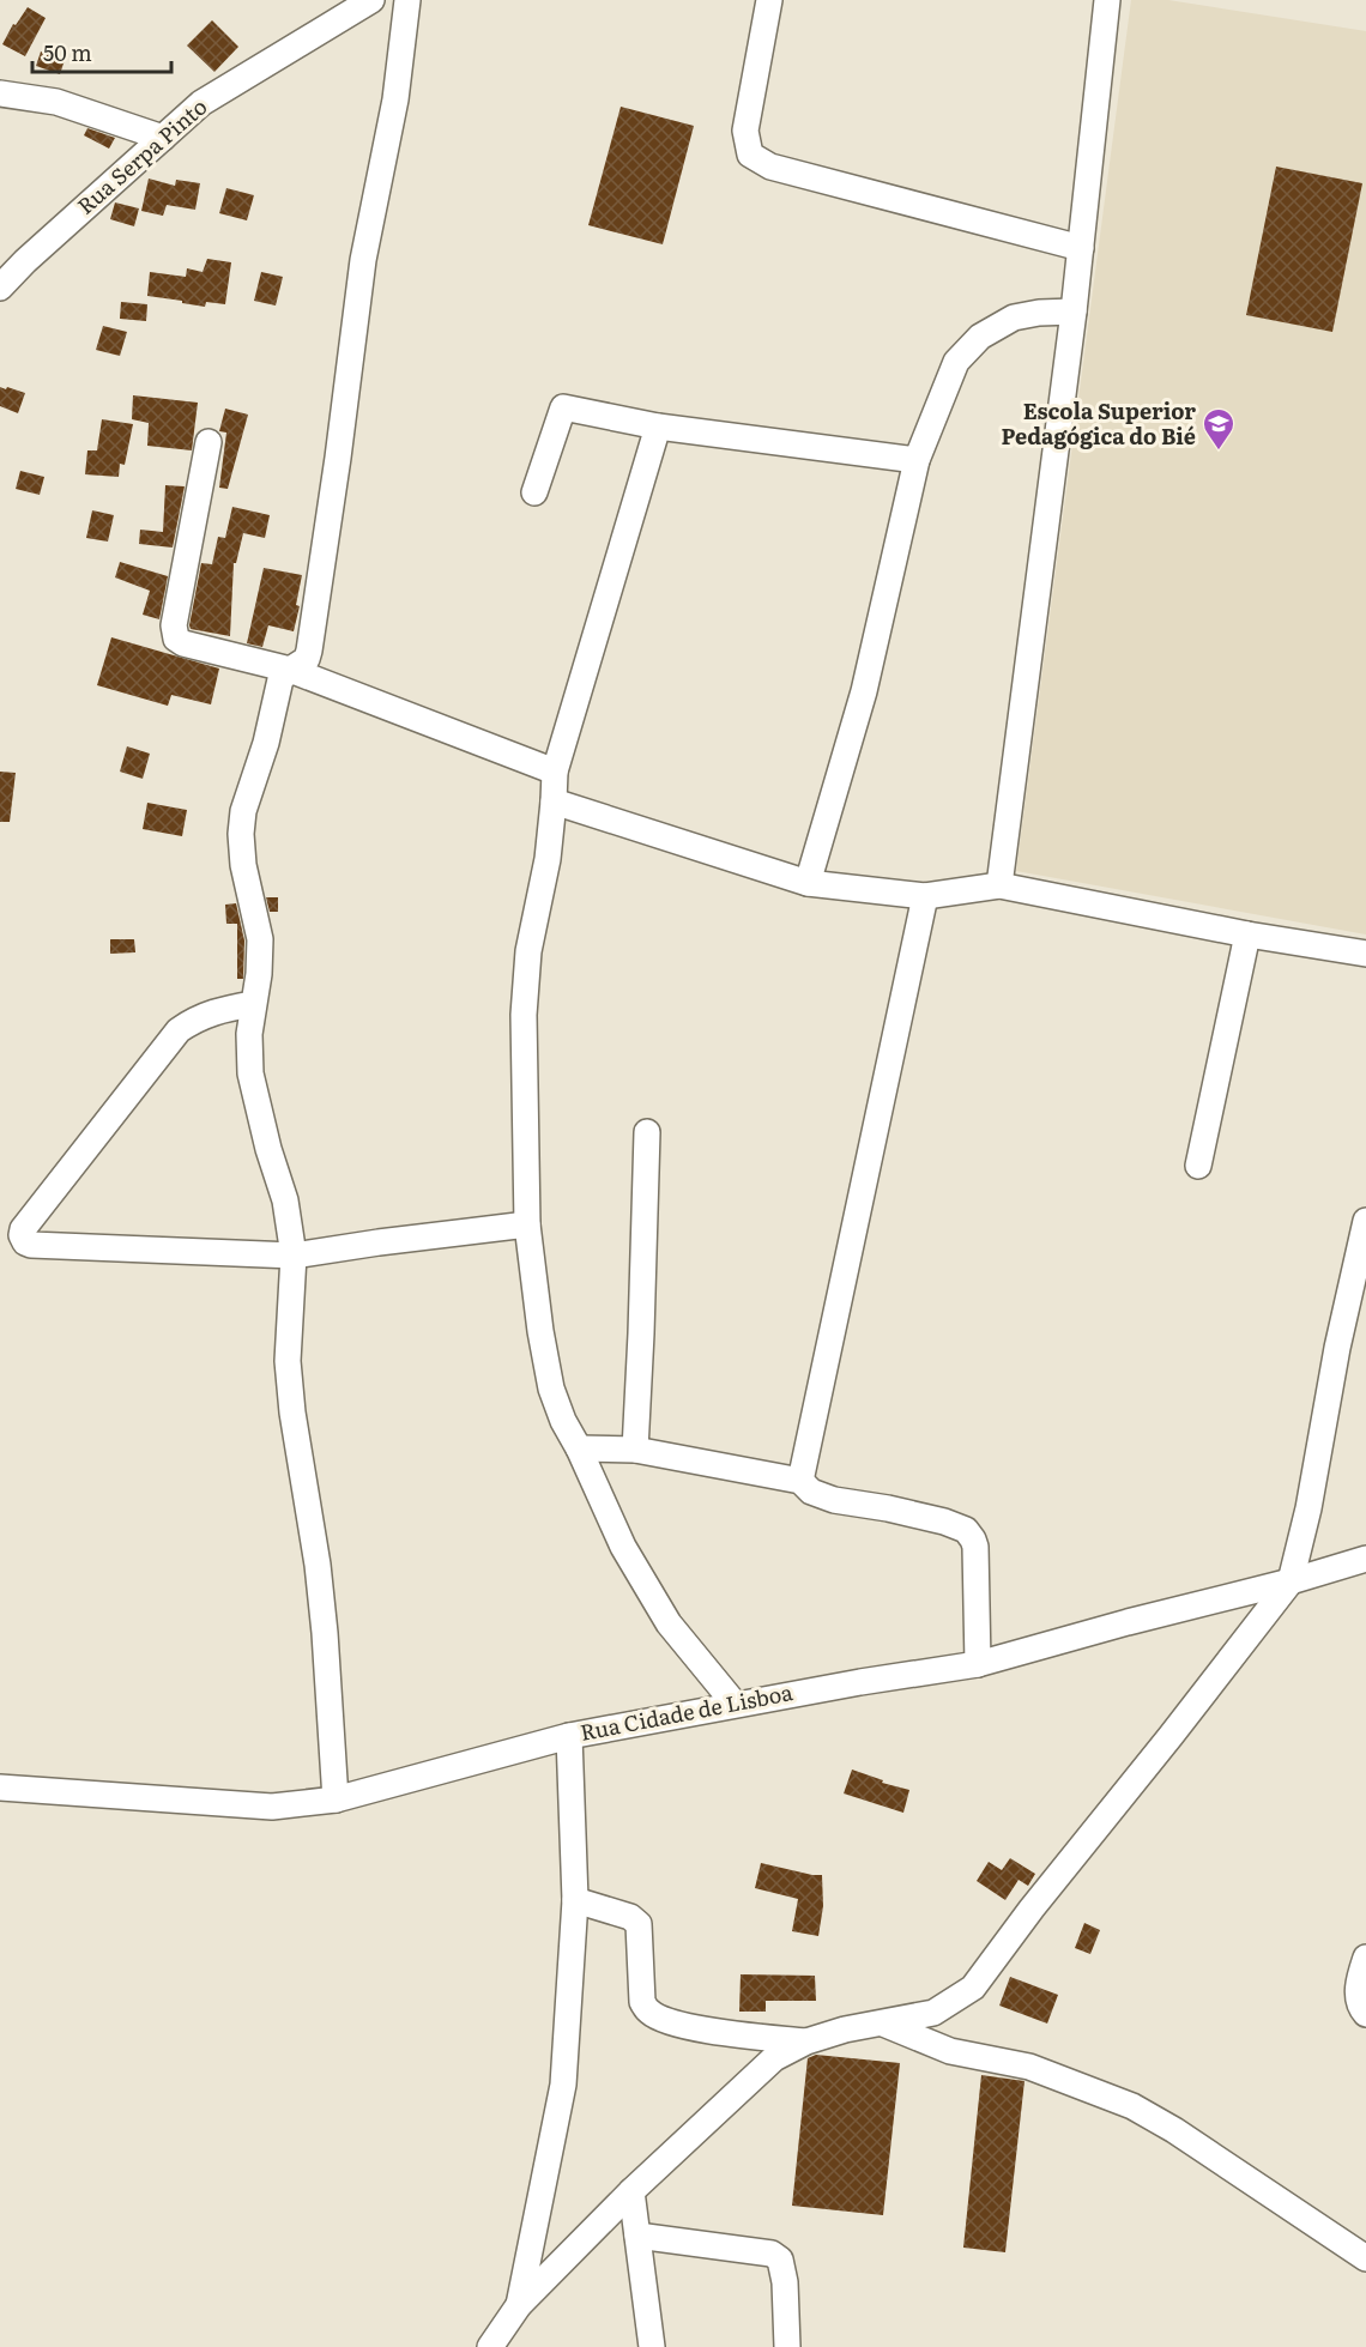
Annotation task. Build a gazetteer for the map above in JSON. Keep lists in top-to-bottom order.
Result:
{
  "streets": {
    "street": ["Rua Serpa Pinto", "Rua Cidade de Lisboa"]
  },
  "places": {
    "school or university": ["Escola Superior Pedagógica do Bié"]
  },
  "scale_bar": "50 m"
}
